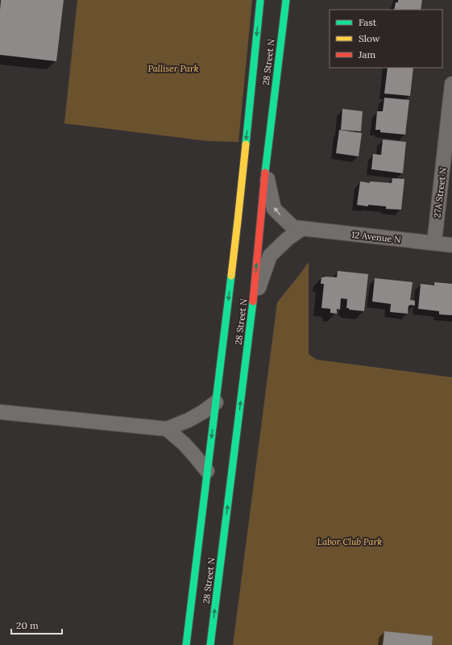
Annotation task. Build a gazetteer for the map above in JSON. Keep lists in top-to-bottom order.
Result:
{
  "streets": {
    "main road": ["28 Street N"],
    "street": ["27A Street N", "12 Avenue N"]
  },
  "crossings": [
    ["28 Street N", "12 Avenue N"],
    ["27A Street N", "12 Avenue N"]
  ],
  "parks": ["Palliser Park", "Labor Club Park"],
  "legend": ["Fast", "Slow", "Jam"],
  "scale_bar": "20 m"
}
